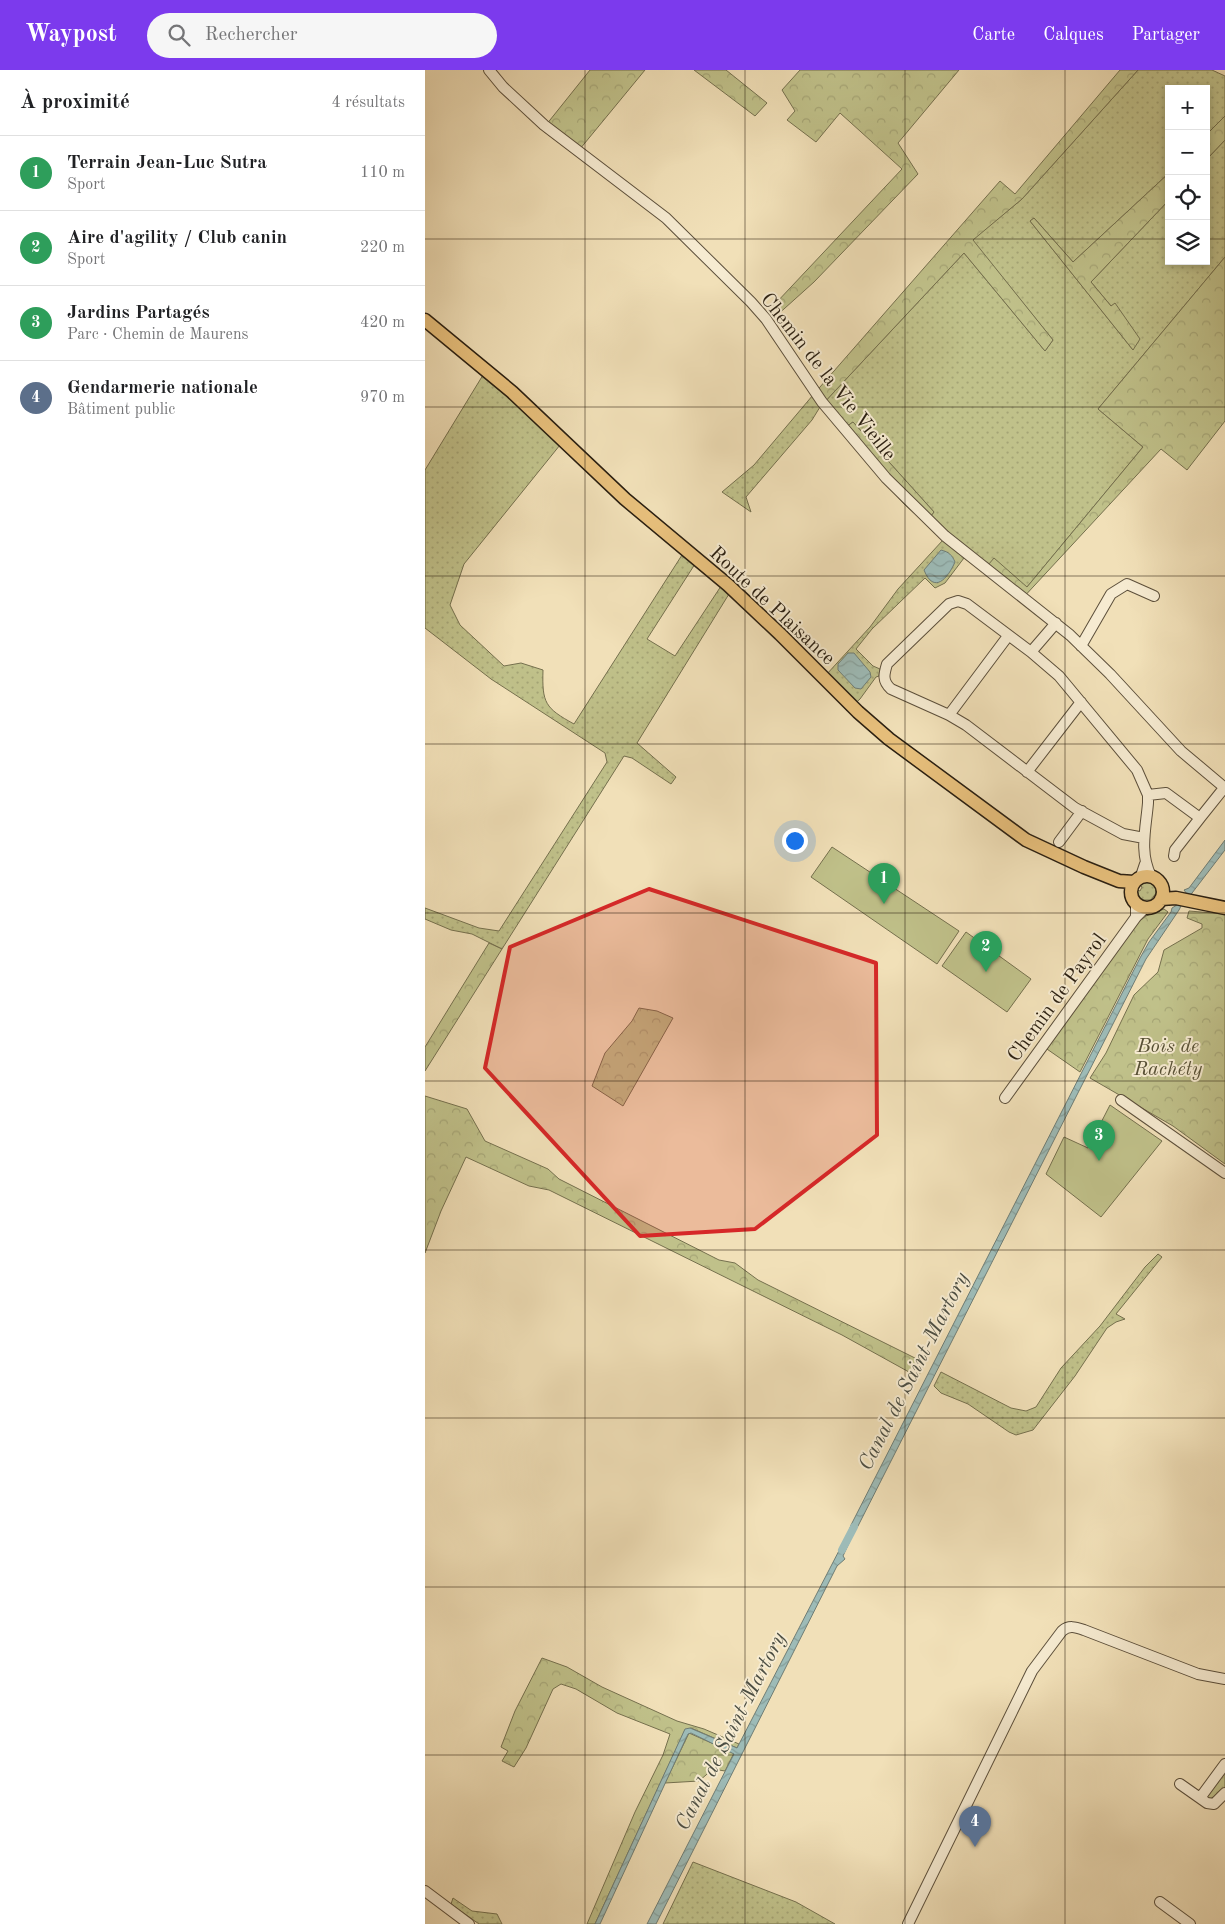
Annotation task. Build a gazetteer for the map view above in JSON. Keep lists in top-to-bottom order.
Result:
{
  "streets": {
    "main road": ["Route de Plaisance"],
    "street": ["Chemin de la Vie Vieille", "Chemin de Payrol"]
  },
  "crossings": [
    ["Route de Plaisance", "Chemin de Payrol"]
  ],
  "water": ["Canal de Saint-Martory"],
  "parks": ["Bois de Rachéty"],
  "page": {
    "header": "Waypost",
    "search": "Rechercher",
    "nav": ["Carte", "Calques", "Partager"],
    "heading": ["À proximité", "4 résultats"],
    "map_buttons": ["+", "−"],
    "list": [
      {
        "mark": "1",
        "name": "Terrain Jean-Luc Sutra",
        "note": "Sport",
        "value": "110 m"
      },
      {
        "mark": "2",
        "name": "Aire d'agility / Club canin",
        "note": "Sport",
        "value": "220 m"
      },
      {
        "mark": "3",
        "name": "Jardins Partagés",
        "note": "Parc · Chemin de Maurens",
        "value": "420 m"
      },
      {
        "mark": "4",
        "name": "Gendarmerie nationale",
        "note": "Bâtiment public",
        "value": "970 m"
      }
    ],
    "pins": [
      "1",
      "2",
      "3",
      "4"
    ]
  }
}
